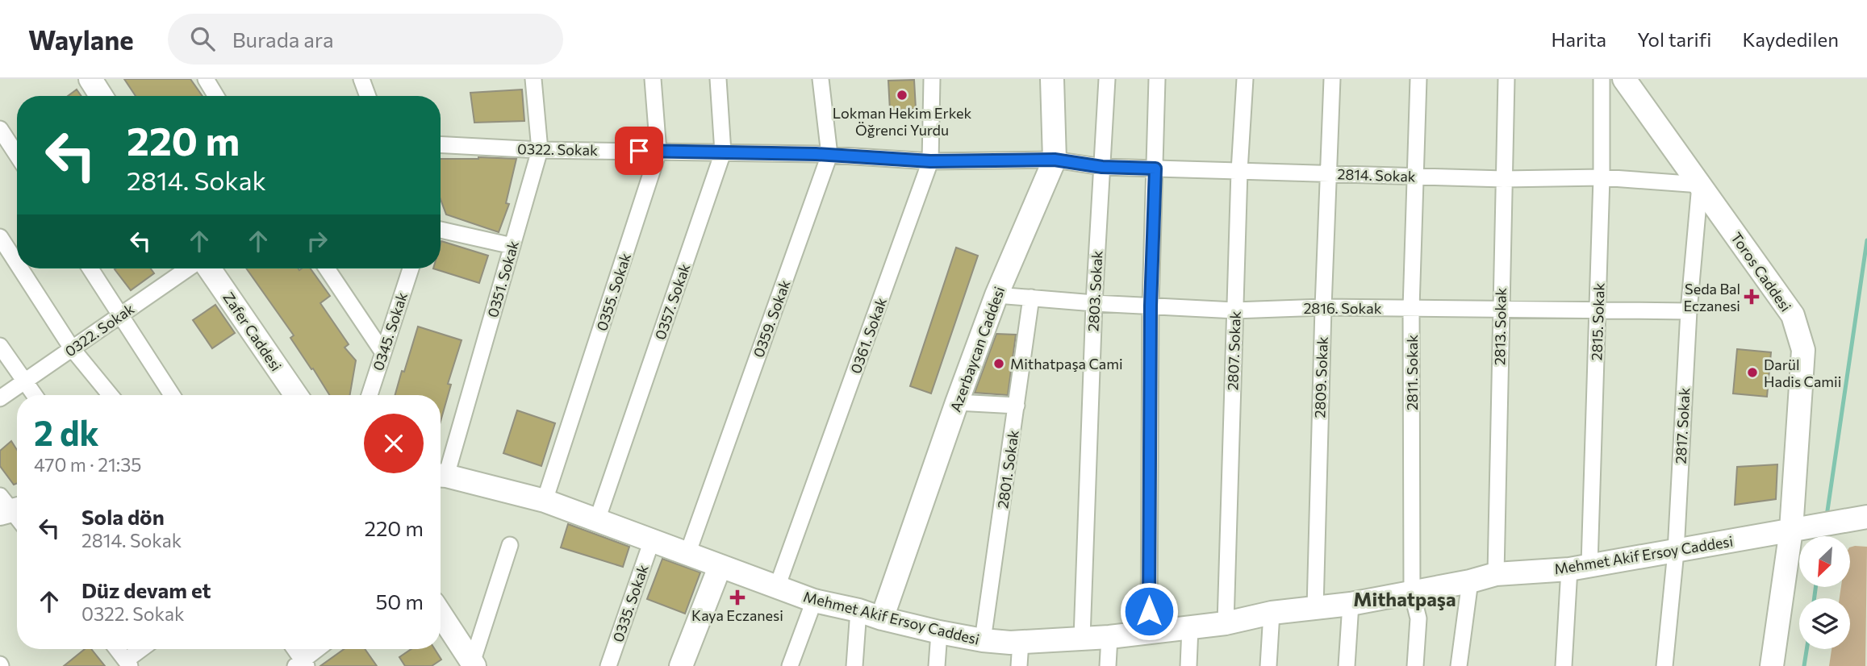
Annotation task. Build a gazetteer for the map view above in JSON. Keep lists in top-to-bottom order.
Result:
{
  "streets": {
    "street": [
      "0322. Sokak",
      "2814. Sokak",
      "Toros Caddesi",
      "0351. Sokak",
      "2803. Sokak",
      "0355. Sokak",
      "0357. Sokak",
      "2816. Sokak",
      "0359. Sokak",
      "2815. Sokak",
      "2813. Sokak",
      "Zafer Caddesi",
      "0345. Sokak",
      "0361. Sokak",
      "Azerbaycan Caddesi",
      "2807. Sokak",
      "2811. Sokak",
      "2809. Sokak",
      "2817. Sokak",
      "2801. Sokak",
      "Mehmet Akif Ersoy Caddesi",
      "0335. Sokak"
    ]
  },
  "crossings": [
    ["0322. Sokak", "2814. Sokak"],
    ["0322. Sokak", "0351. Sokak"],
    ["0322. Sokak", "0355. Sokak"],
    ["0322. Sokak", "0357. Sokak"],
    ["0322. Sokak", "0359. Sokak"],
    ["0322. Sokak", "0361. Sokak"],
    ["0322. Sokak", "Azerbaycan Caddesi"],
    ["2814. Sokak", "Toros Caddesi"],
    ["2814. Sokak", "2803. Sokak"],
    ["2814. Sokak", "2815. Sokak"],
    ["2814. Sokak", "2813. Sokak"],
    ["2814. Sokak", "Azerbaycan Caddesi"],
    ["2814. Sokak", "2807. Sokak"],
    ["2814. Sokak", "2811. Sokak"],
    ["2814. Sokak", "2809. Sokak"],
    ["2814. Sokak", "2817. Sokak"],
    ["Toros Caddesi", "2817. Sokak"],
    ["Toros Caddesi", "Mehmet Akif Ersoy Caddesi"],
    ["2803. Sokak", "2816. Sokak"],
    ["2803. Sokak", "Mehmet Akif Ersoy Caddesi"],
    ["0355. Sokak", "Mehmet Akif Ersoy Caddesi"],
    ["0357. Sokak", "Mehmet Akif Ersoy Caddesi"],
    ["2816. Sokak", "2815. Sokak"],
    ["2816. Sokak", "2813. Sokak"],
    ["2816. Sokak", "Azerbaycan Caddesi"],
    ["2816. Sokak", "2807. Sokak"],
    ["2816. Sokak", "2811. Sokak"],
    ["2816. Sokak", "2809. Sokak"],
    ["2816. Sokak", "2817. Sokak"],
    ["2816. Sokak", "2801. Sokak"],
    ["0359. Sokak", "Mehmet Akif Ersoy Caddesi"],
    ["2815. Sokak", "Mehmet Akif Ersoy Caddesi"],
    ["2813. Sokak", "Mehmet Akif Ersoy Caddesi"],
    ["0361. Sokak", "Mehmet Akif Ersoy Caddesi"],
    ["Azerbaycan Caddesi", "Mehmet Akif Ersoy Caddesi"],
    ["2807. Sokak", "Mehmet Akif Ersoy Caddesi"],
    ["2811. Sokak", "Mehmet Akif Ersoy Caddesi"],
    ["2809. Sokak", "Mehmet Akif Ersoy Caddesi"],
    ["2817. Sokak", "Mehmet Akif Ersoy Caddesi"],
    ["2801. Sokak", "Mehmet Akif Ersoy Caddesi"],
    ["Mehmet Akif Ersoy Caddesi", "0335. Sokak"]
  ],
  "districts": ["Mithatpaşa"],
  "places": {
    "other": ["Lokman Hekim Erkek Öğrenci Yurdu", "Mithatpaşa Cami", "Darül Hadis Camii"],
    "health": ["Seda Bal Eczanesi", "Kaya Eczanesi"]
  },
  "north": "bottom left",
  "page": {
    "header": "Waylane",
    "search": "Burada ara",
    "nav": ["Harita", "Yol tarifi", "Kaydedilen"],
    "turn": ["220 m", "2814. Sokak"],
    "heading": ["2 dk", "470 m · 21:35"],
    "list": [
      {
        "name": "Sola dön",
        "note": "2814. Sokak",
        "value": "220 m"
      },
      {
        "name": "Düz devam et",
        "note": "0322. Sokak",
        "value": "50 m"
      }
    ]
  }
}
